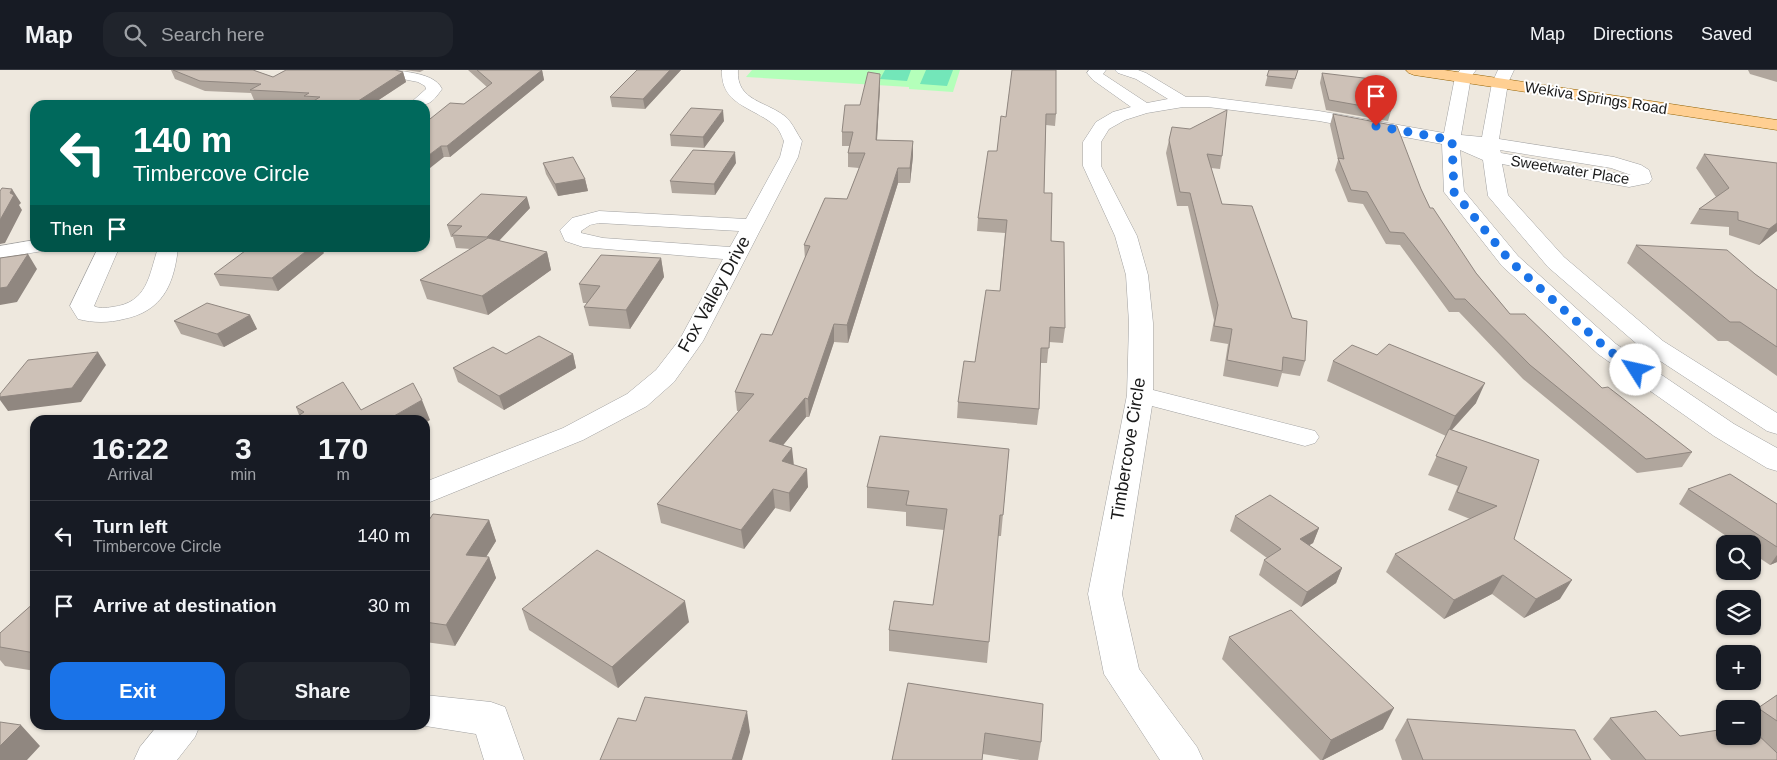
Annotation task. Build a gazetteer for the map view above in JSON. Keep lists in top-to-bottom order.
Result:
{
  "streets": {
    "main road": ["Wekiva Springs Road"],
    "street": ["Sweetwater Place", "Fox Valley Drive", "Timbercove Circle"]
  },
  "crossings": [
    ["Sweetwater Place", "Timbercove Circle"]
  ],
  "page": {
    "header": "Map",
    "search": "Search here",
    "nav": ["Map", "Directions", "Saved"],
    "turn": ["140 m", "Timbercove Circle"],
    "then": "Then",
    "eta": [
      "16:22",
      "Arrival",
      "3",
      "min",
      "170",
      "m"
    ],
    "list": [
      {
        "name": "Turn left",
        "note": "Timbercove Circle",
        "value": "140 m"
      },
      {
        "name": "Arrive at destination",
        "value": "30 m"
      }
    ],
    "map_buttons": ["+", "−"],
    "buttons": ["Exit", "Share"]
  }
}
